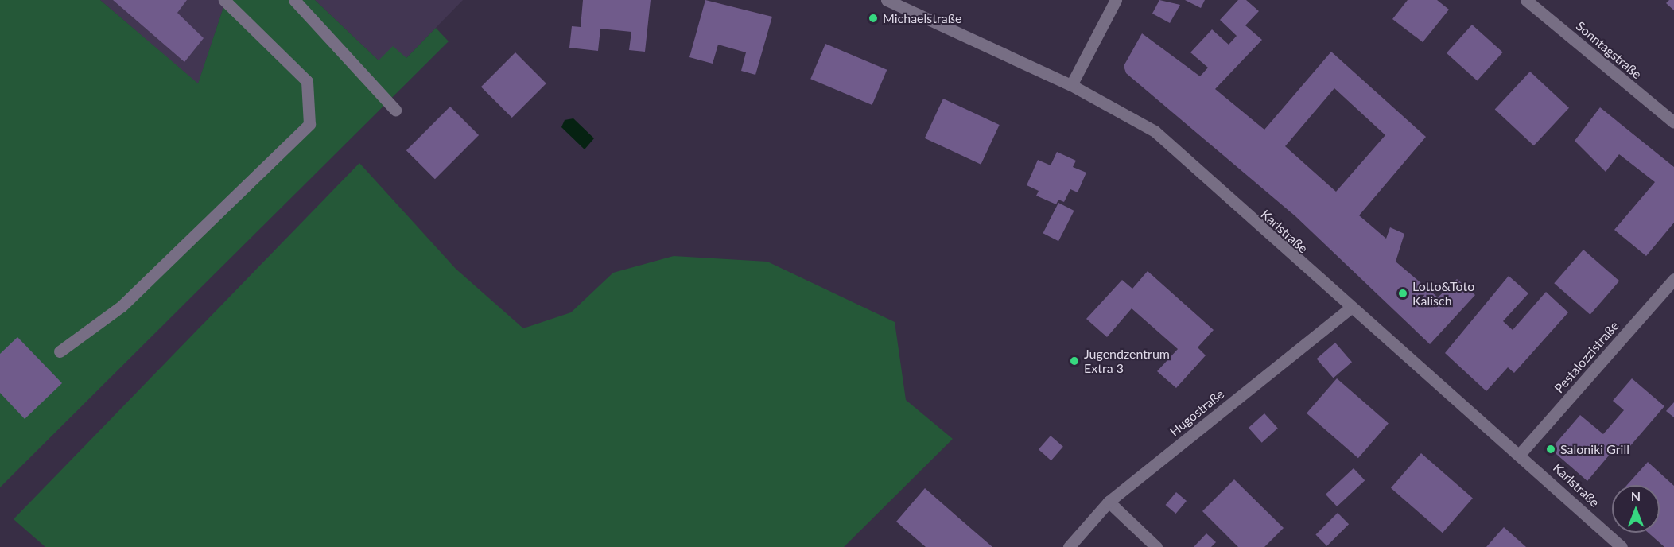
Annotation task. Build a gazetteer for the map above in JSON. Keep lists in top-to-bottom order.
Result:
{
  "streets": {
    "street": [
      "Sonntagstraße",
      "Karlstraße",
      "Pestalozzistraße",
      "Hugostraße"
    ]
  },
  "crossings": [
    ["Karlstraße", "Pestalozzistraße"],
    ["Karlstraße", "Hugostraße"]
  ],
  "places": [
    "Michaelstraße",
    "Lotto&Toto Kalisch",
    "Jugendzentrum Extra 3",
    "Saloniki Grill"
  ],
  "north": "top"
}
